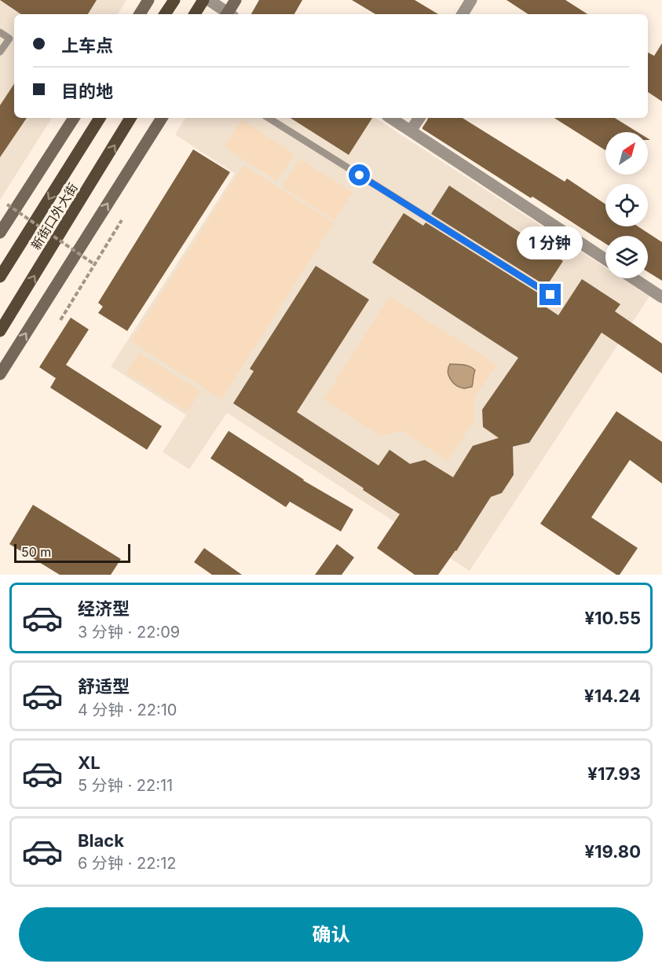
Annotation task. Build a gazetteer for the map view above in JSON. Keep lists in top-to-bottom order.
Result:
{
  "streets": {
    "main road": ["新街口外大街"]
  },
  "scale_bar": "50 m",
  "north": "top right",
  "page": {
    "banner": ["上车点", "目的地"],
    "bubble": "1 分钟",
    "scale": "50 m",
    "list": [
      {
        "name": "经济型",
        "note": "3 分钟 · 22:09",
        "value": "¥10.55"
      },
      {
        "name": "舒适型",
        "note": "4 分钟 · 22:10",
        "value": "¥14.24"
      },
      {
        "name": "XL",
        "note": "5 分钟 · 22:11",
        "value": "¥17.93"
      },
      {
        "name": "Black",
        "note": "6 分钟 · 22:12",
        "value": "¥19.80"
      }
    ],
    "buttons": "确认"
  }
}
